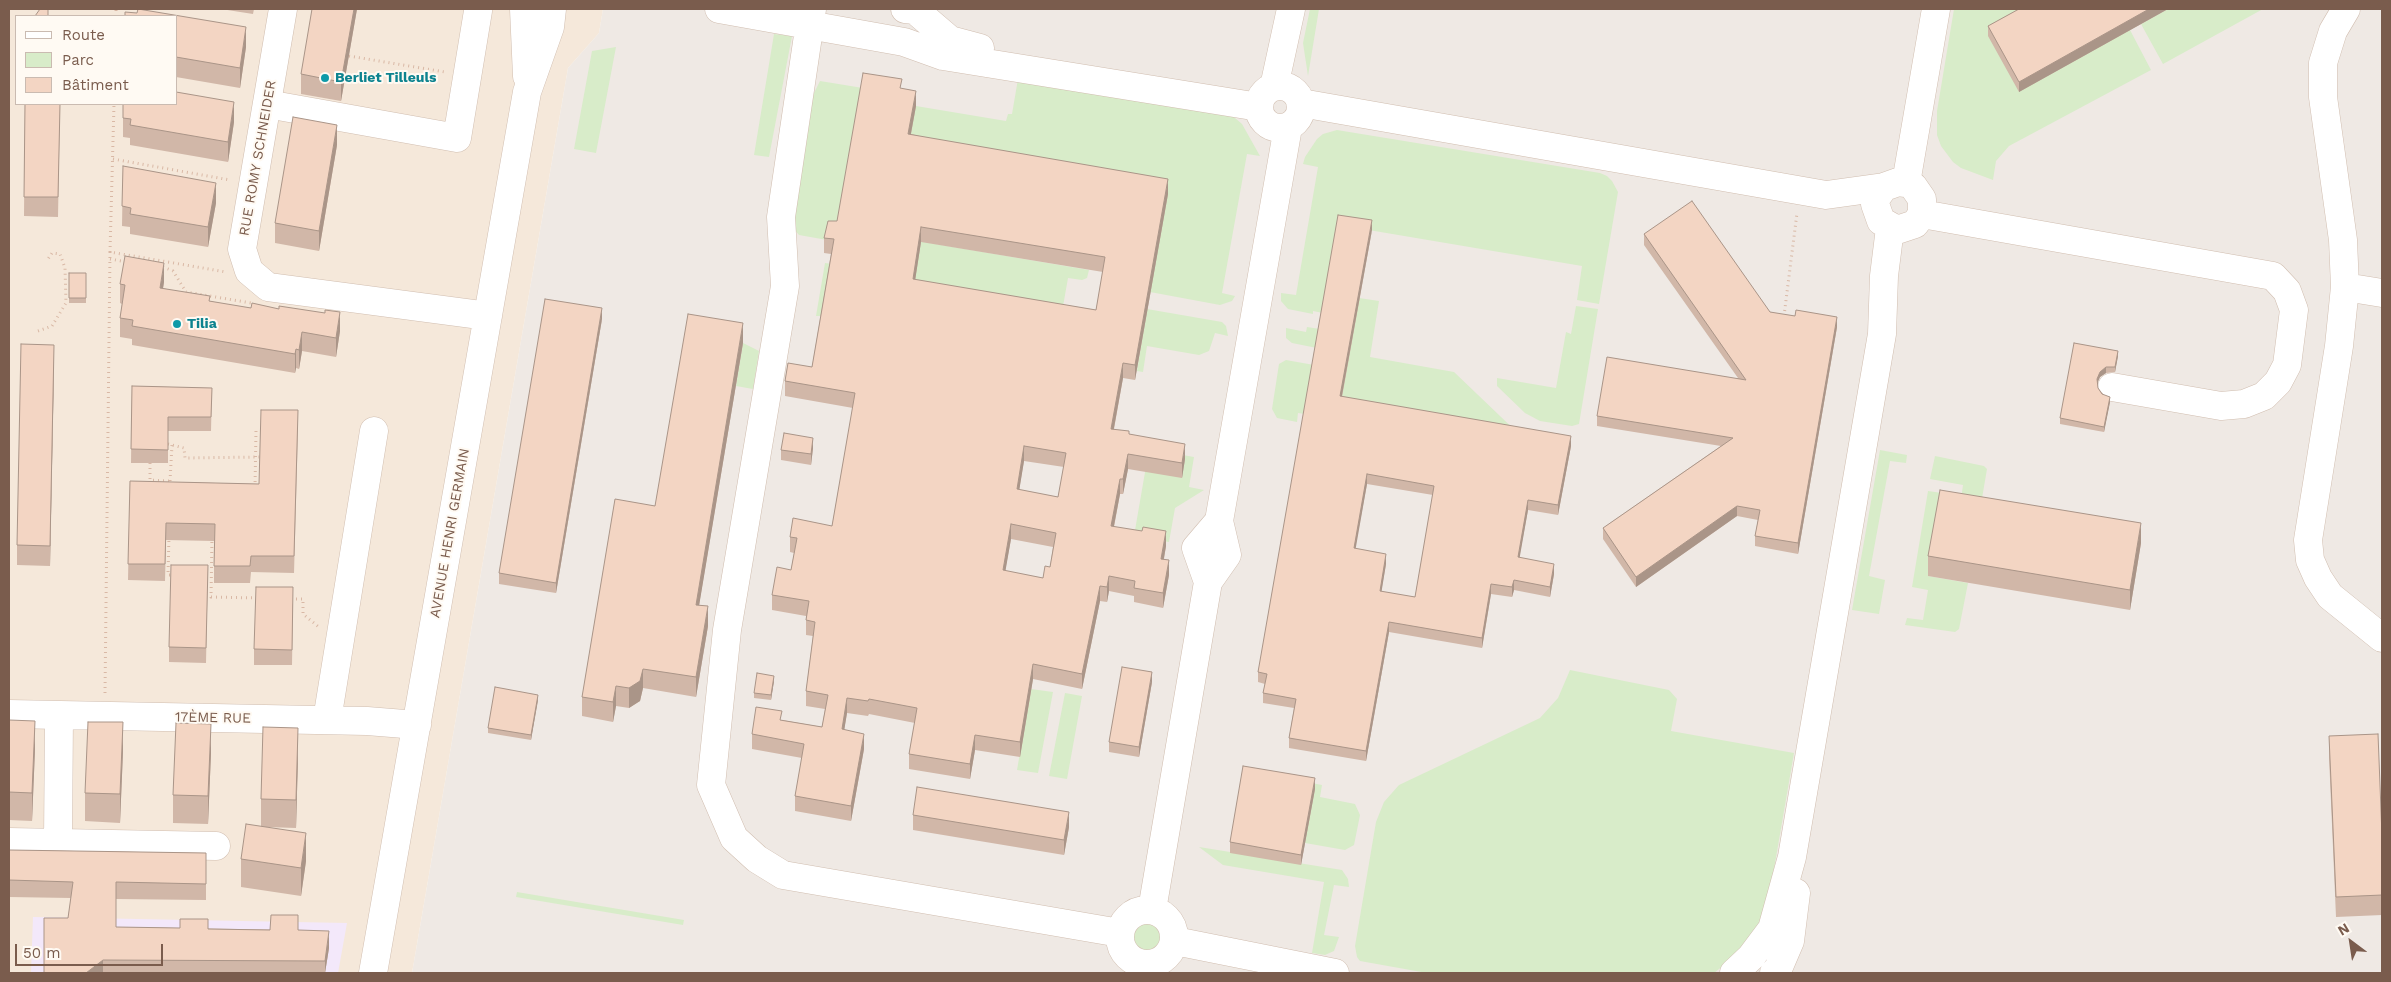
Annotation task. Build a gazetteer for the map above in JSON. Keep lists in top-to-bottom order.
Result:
{
  "streets": {
    "street": ["RUE ROMY SCHNEIDER", "AVENUE HENRI GERMAIN", "17ÈME RUE"]
  },
  "crossings": [
    ["AVENUE HENRI GERMAIN", "17ÈME RUE"]
  ],
  "places": ["Berliet Tilleuls", "Tilia"],
  "legend": ["Route", "Parc", "Bâtiment"],
  "scale_bar": "50 m",
  "north": "top left"
}
